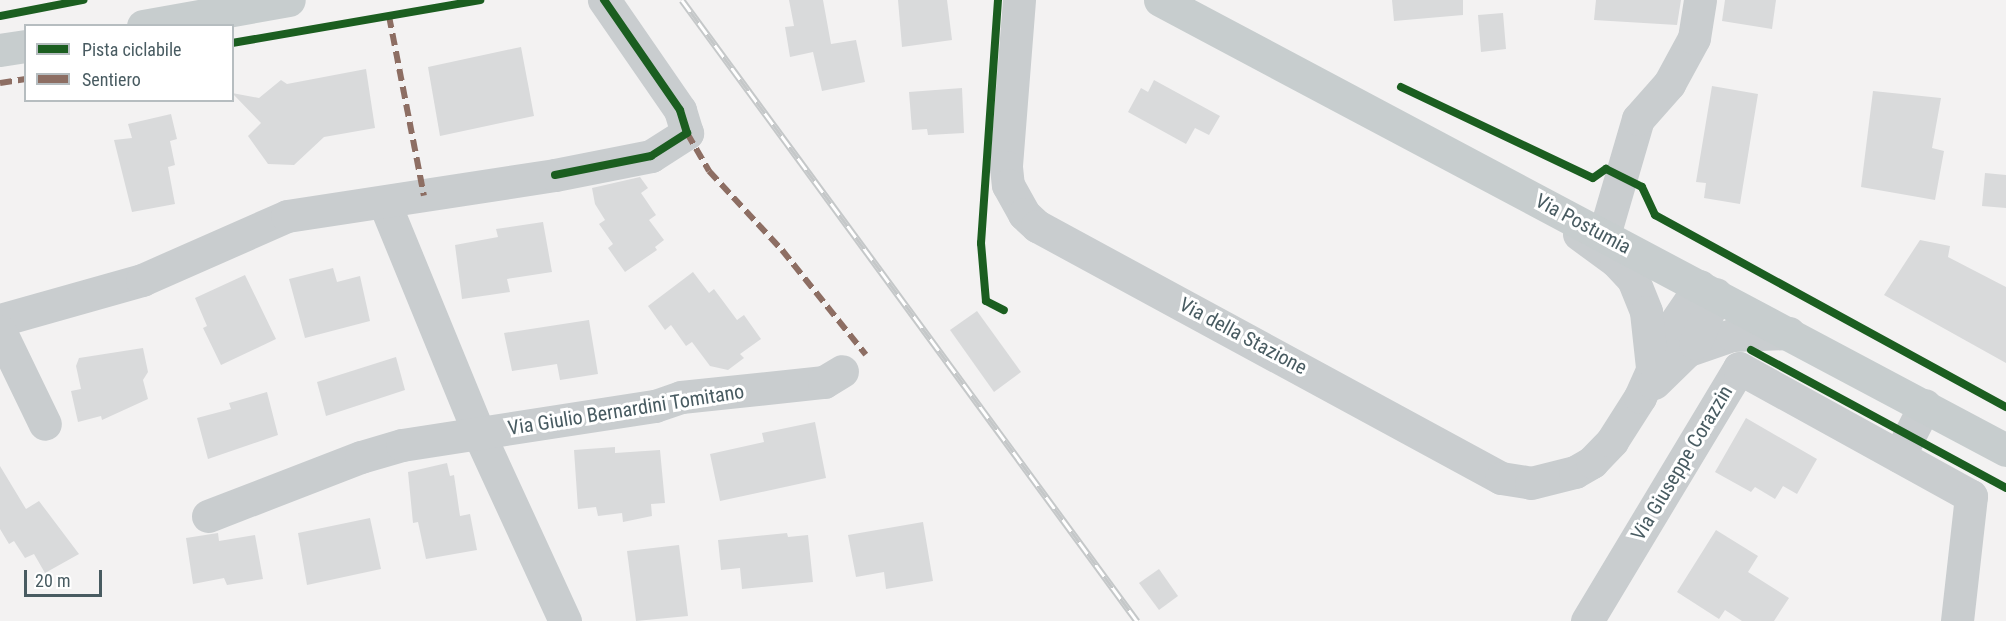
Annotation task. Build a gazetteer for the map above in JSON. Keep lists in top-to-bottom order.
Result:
{
  "streets": {
    "main road": ["Via Postumia"],
    "street": ["Via della Stazione", "Via Giulio Bernardini Tomitano", "Via Giuseppe Corazzin"]
  },
  "crossings": [
    ["Via Postumia", "Via della Stazione"]
  ],
  "legend": ["Pista ciclabile", "Sentiero"],
  "scale_bar": "20 m"
}
